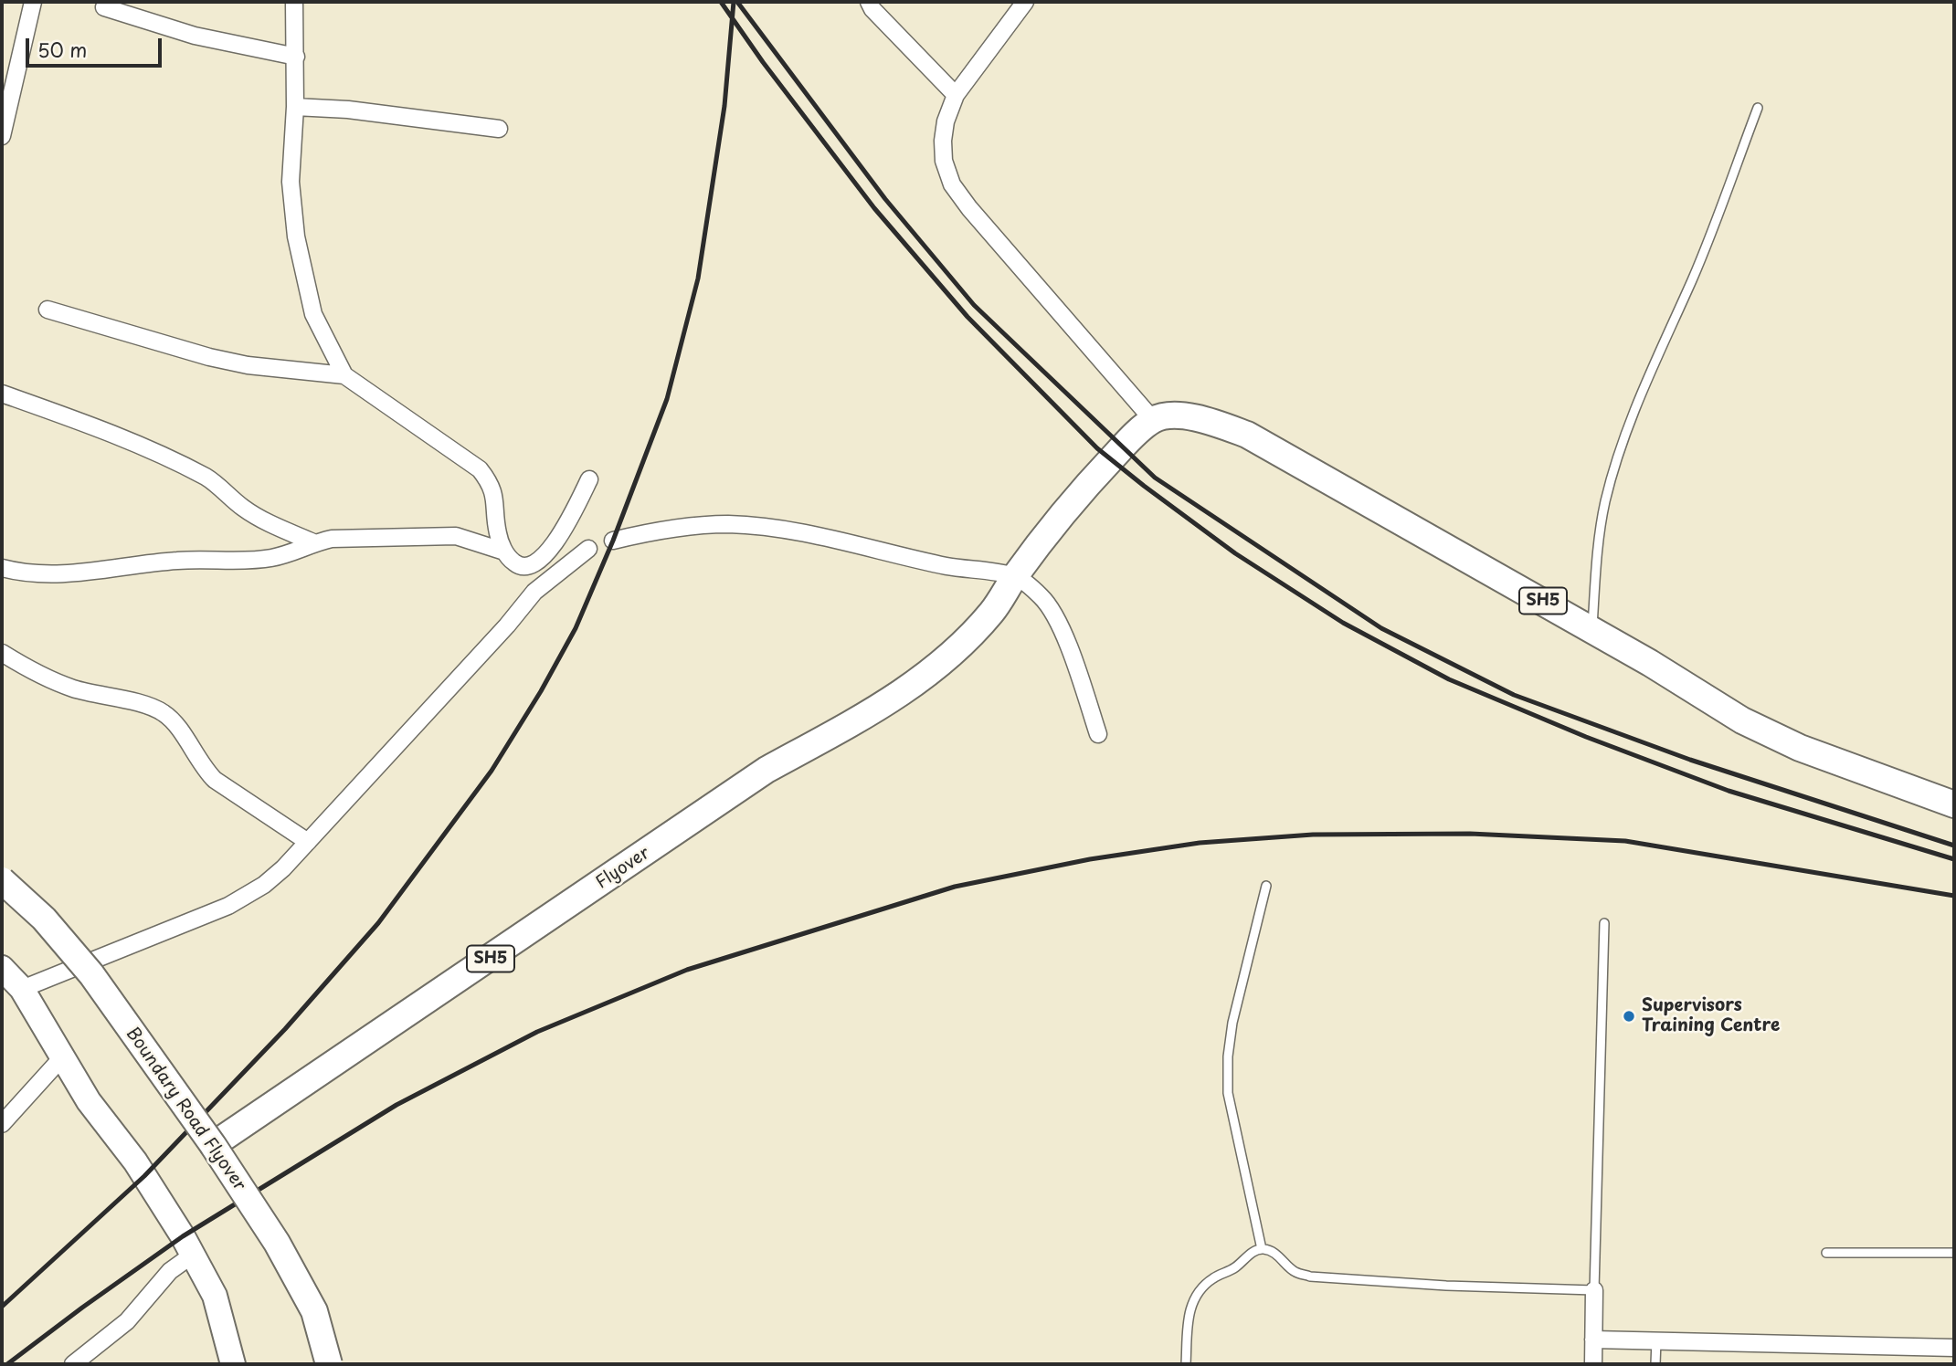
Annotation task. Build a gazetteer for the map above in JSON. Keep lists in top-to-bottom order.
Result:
{
  "streets": {
    "main road": ["SH5", "Flyover", "Boundary Road Flyover"]
  },
  "crossings": [
    ["SH5", "Flyover"],
    ["Flyover", "Boundary Road Flyover"]
  ],
  "places": ["Supervisors Training Centre"],
  "scale_bar": "50 m"
}
